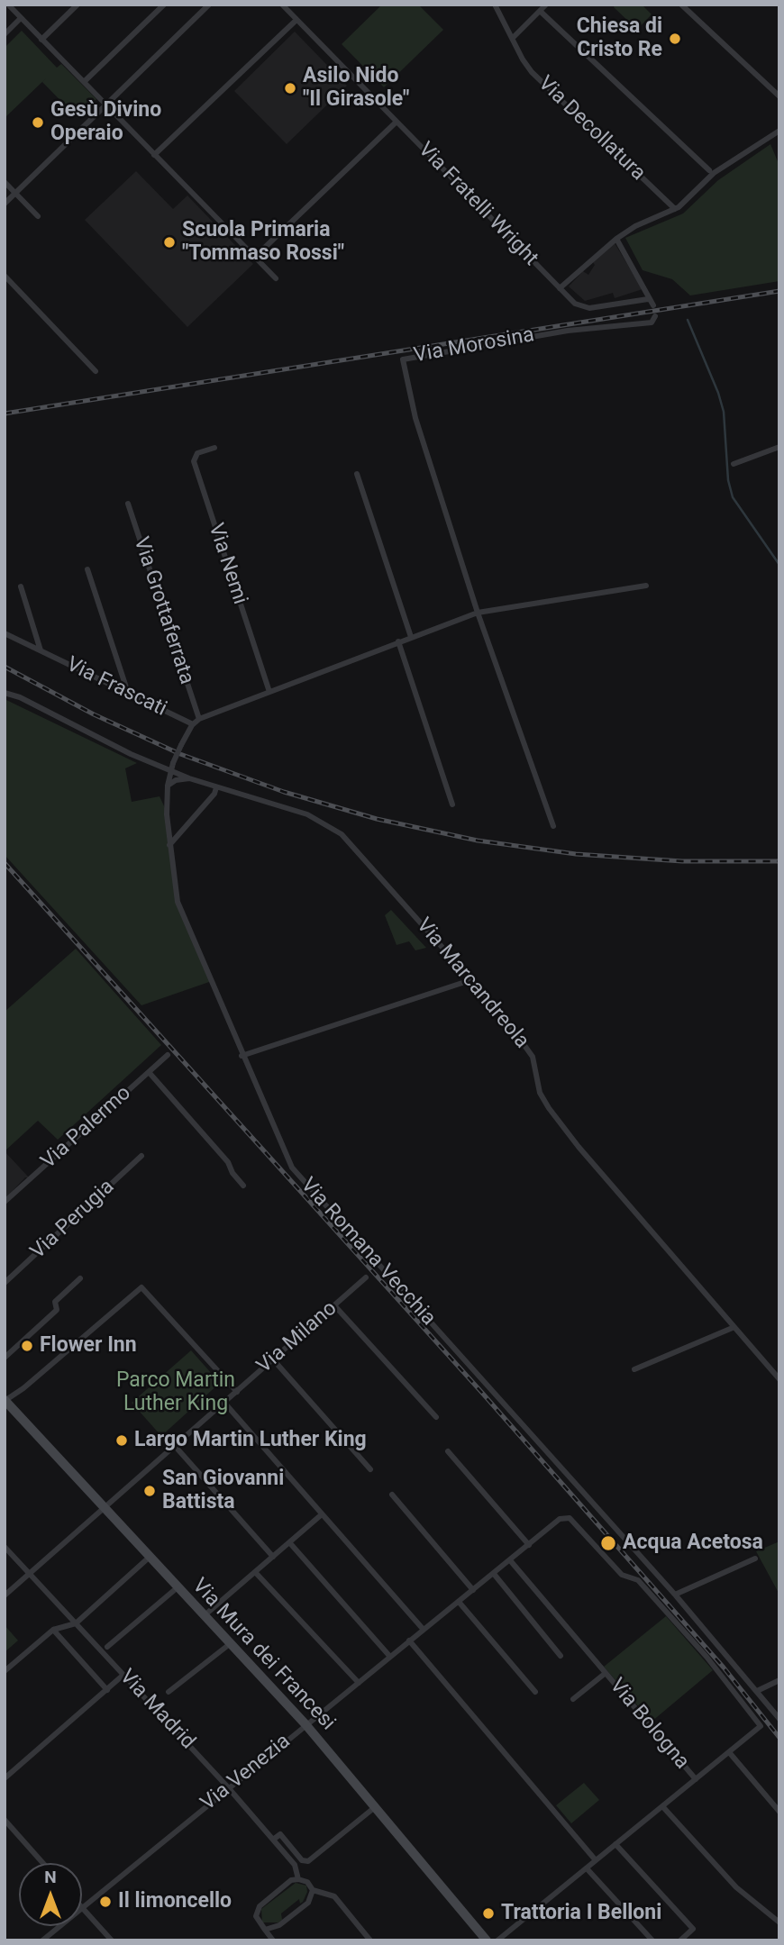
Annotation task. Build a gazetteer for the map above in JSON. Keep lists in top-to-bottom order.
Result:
{
  "streets": {
    "street": [
      "Via Decollatura",
      "Via Fratelli Wright",
      "Via Morosina",
      "Via Nemi",
      "Via Grottaferrata",
      "Via Frascati",
      "Via Marcandreola",
      "Via Palermo",
      "Via Perugia",
      "Via Romana Vecchia",
      "Via Milano",
      "Via Mura dei Francesi",
      "Via Madrid",
      "Via Bologna",
      "Via Venezia"
    ]
  },
  "crossings": [
    ["Via Marcandreola", "Via Romana Vecchia"],
    ["Via Milano", "Via Mura dei Francesi"],
    ["Via Milano", "Via Madrid"],
    ["Via Mura dei Francesi", "Via Venezia"],
    ["Via Madrid", "Via Venezia"],
    ["Via Bologna", "Via Venezia"]
  ],
  "parks": ["Parco Martin Luther King"],
  "places": [
    "Chiesa di Cristo Re",
    "Asilo Nido \"Il Girasole\"",
    "Gesù Divino Operaio",
    "Scuola Primaria \"Tommaso Rossi\"",
    "Flower Inn",
    "Largo Martin Luther King",
    "San Giovanni Battista",
    "Acqua Acetosa",
    "Il limoncello",
    "Trattoria I Belloni"
  ],
  "north": "top"
}
